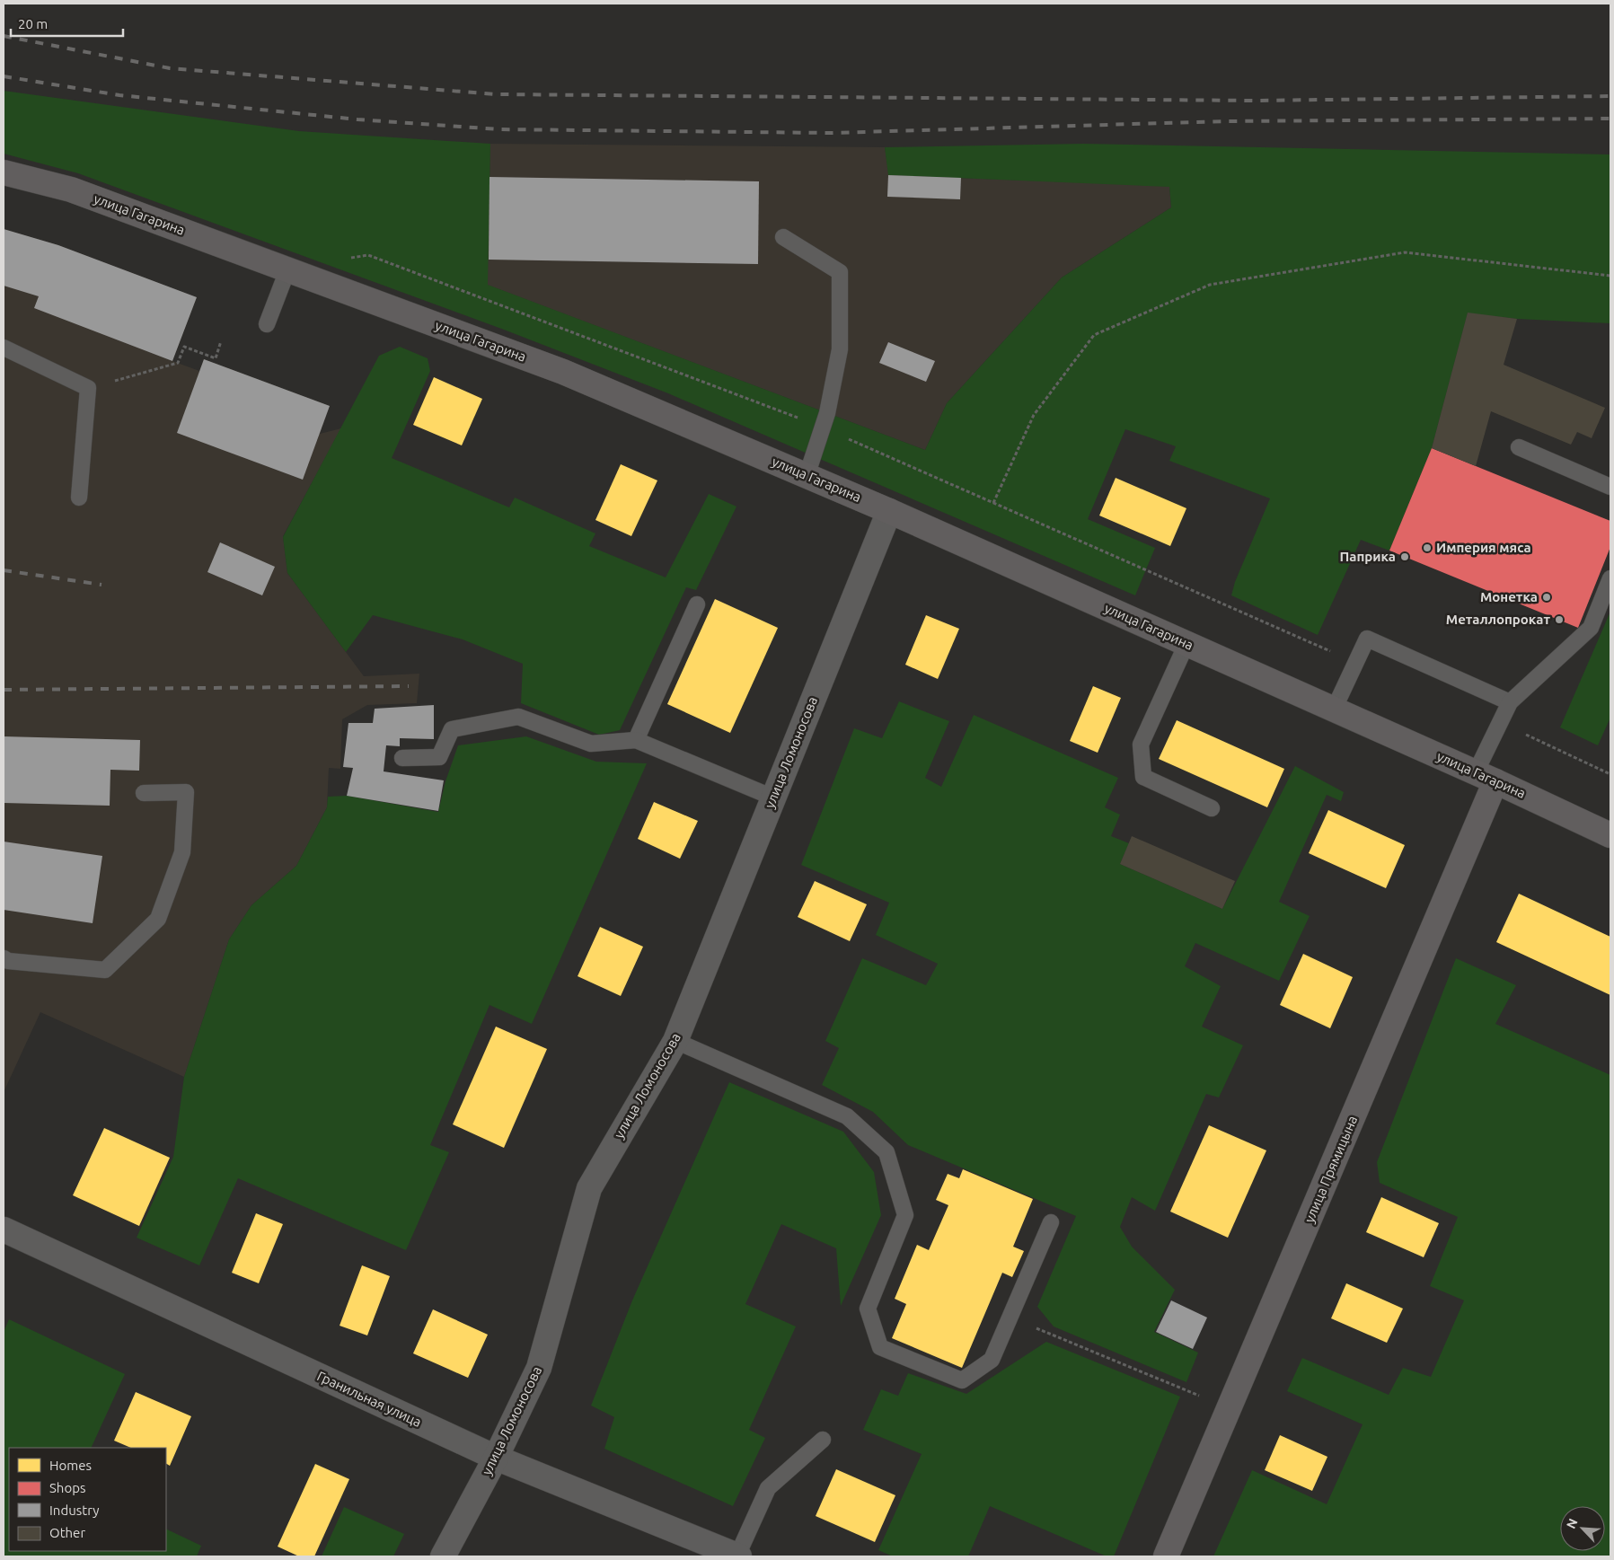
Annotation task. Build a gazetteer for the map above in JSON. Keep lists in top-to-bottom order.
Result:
{
  "streets": {
    "street": [
      "улица Гагарина",
      "улица Ломоносова",
      "улица Прямицына",
      "Гранильная улица"
    ]
  },
  "crossings": [
    ["улица Гагарина", "улица Ломоносова"],
    ["улица Гагарина", "улица Прямицына"],
    ["улица Ломоносова", "Гранильная улица"]
  ],
  "places": [
    "Империя мяса",
    "Паприка",
    "Монетка",
    "Металлопрокат"
  ],
  "legend": [
    "Homes",
    "Shops",
    "Industry",
    "Other"
  ],
  "scale_bar": "20 m",
  "north": "top left"
}
